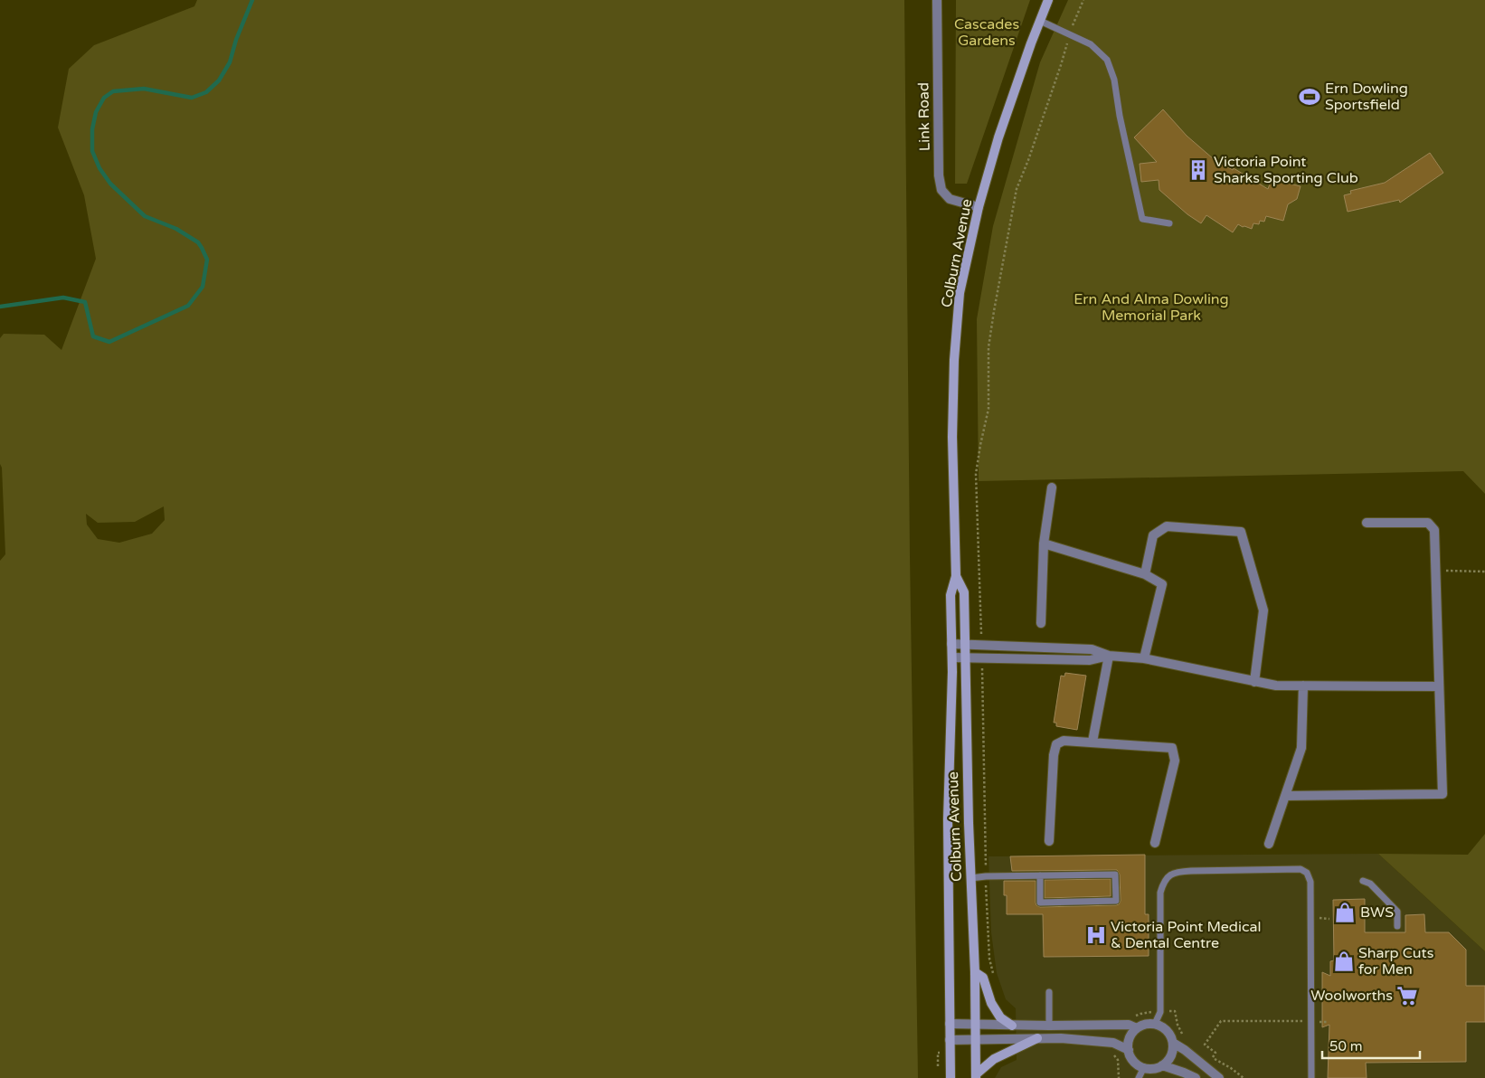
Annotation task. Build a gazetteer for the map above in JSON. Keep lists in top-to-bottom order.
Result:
{
  "streets": {
    "main road": ["Colburn Avenue"],
    "street": ["Link Road"]
  },
  "crossings": [
    ["Link Road", "Colburn Avenue"]
  ],
  "parks": ["Cascades Gardens", "Ern And Alma Dowling Memorial Park"],
  "places": {
    "sports": ["Ern Dowling Sportsfield"],
    "building": ["Victoria Point Sharks Sporting Club"],
    "shop": ["BWS", "Sharp Cuts for Men"],
    "hospital": ["Victoria Point Medical & Dental Centre"],
    "supermarket": ["Woolworths"]
  },
  "scale_bar": "50 m"
}
